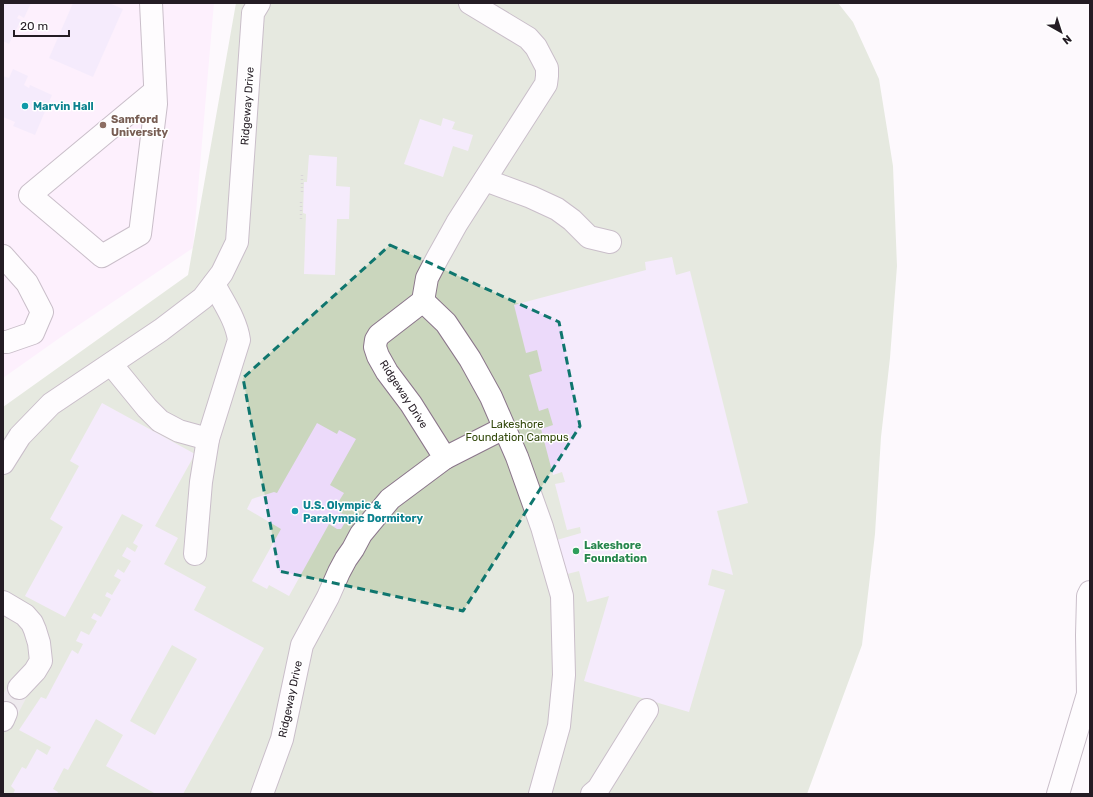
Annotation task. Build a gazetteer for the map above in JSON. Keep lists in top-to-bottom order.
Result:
{
  "streets": {
    "street": ["Ridgeway Drive"]
  },
  "parks": ["Lakeshore Foundation Campus"],
  "places": [
    "Marvin Hall",
    "Samford University",
    "U.S. Olympic & Paralympic Dormitory",
    "Lakeshore Foundation"
  ],
  "scale_bar": "20 m",
  "north": "bottom right"
}
